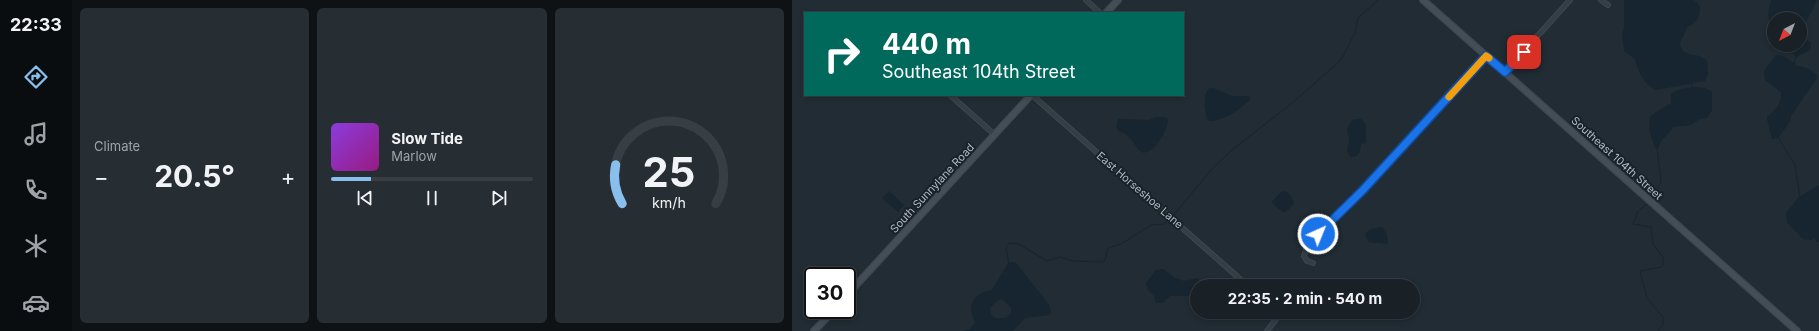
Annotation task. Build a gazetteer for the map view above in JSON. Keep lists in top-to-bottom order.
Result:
{
  "streets": {
    "street": ["Southeast 104th Street", "South Sunnylane Road", "East Horseshoe Lane"]
  },
  "north": "bottom left",
  "page": {
    "tabs": "22:33",
    "tile": "Climate",
    "turn": ["440 m", "Southeast 104th Street"],
    "song": ["Slow Tide", "Marlow"],
    "heat": ["−", "20.5°", "+"],
    "limit": "30",
    "trip": "22:35 · 2 min · 540 m",
    "gauge": ["25", "km/h"]
  }
}
